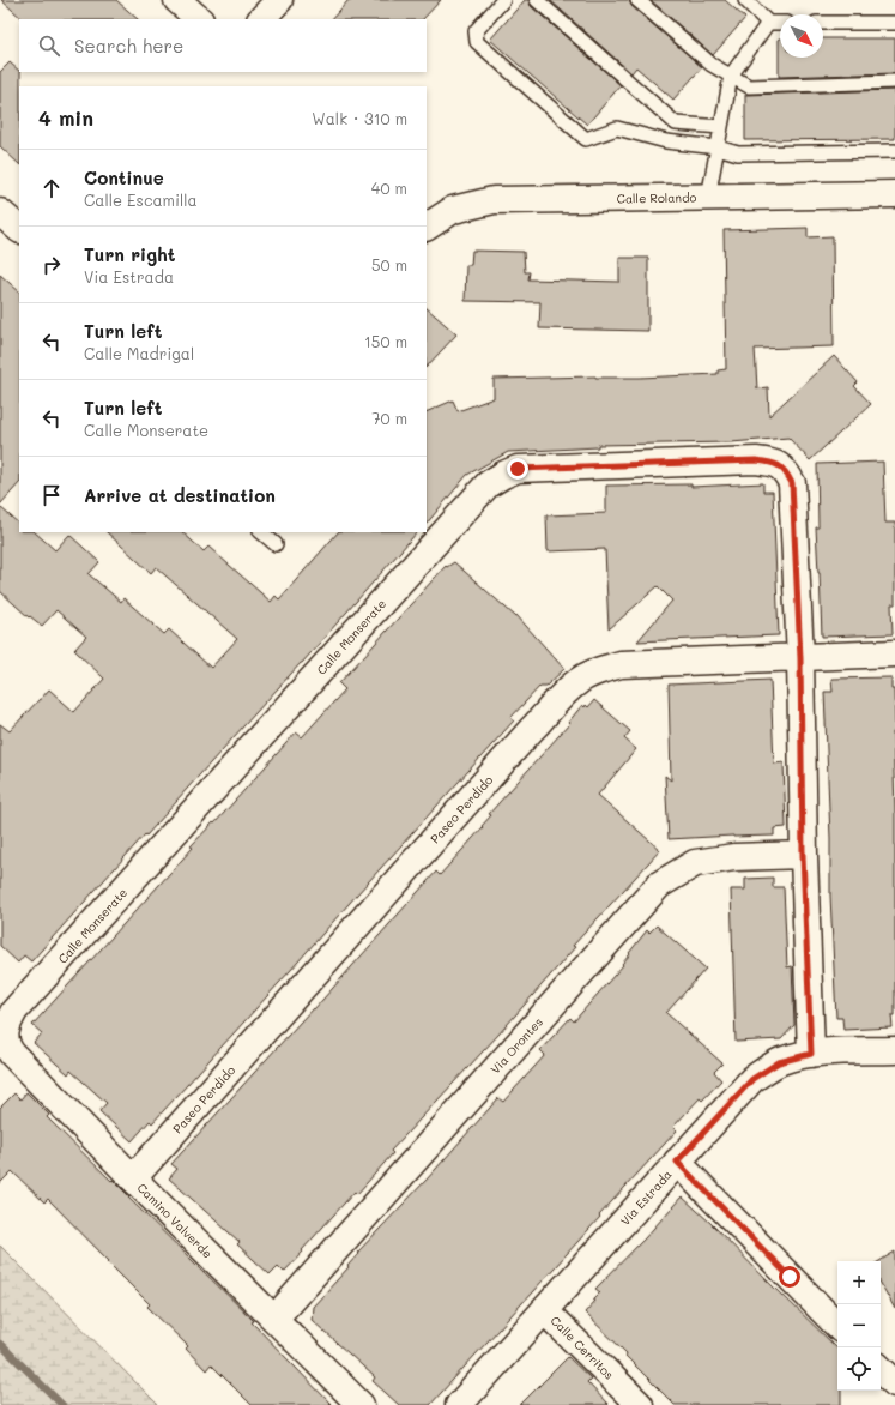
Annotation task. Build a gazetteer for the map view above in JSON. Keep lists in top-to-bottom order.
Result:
{
  "streets": {
    "street": [
      "Calle Rolando",
      "Calle Monserate",
      "Paseo Perdido",
      "Via Orontes",
      "Via Estrada",
      "Camino Valverde",
      "Calle Cerritos"
    ]
  },
  "crossings": [
    ["Calle Monserate", "Paseo Perdido"],
    ["Calle Monserate", "Camino Valverde"],
    ["Paseo Perdido", "Camino Valverde"],
    ["Via Orontes", "Camino Valverde"],
    ["Via Estrada", "Calle Cerritos"]
  ],
  "north": "bottom right",
  "page": {
    "search": "Search here",
    "heading": ["4 min", "Walk · 310 m"],
    "list": [
      ["Continue", "Calle Escamilla", "40 m"],
      ["Turn right", "Via Estrada", "50 m"],
      ["Turn left", "Calle Madrigal", "150 m"],
      ["Turn left", "Calle Monserate", "70 m"],
      "Arrive at destination"
    ],
    "map_buttons": ["+", "−"]
  }
}
